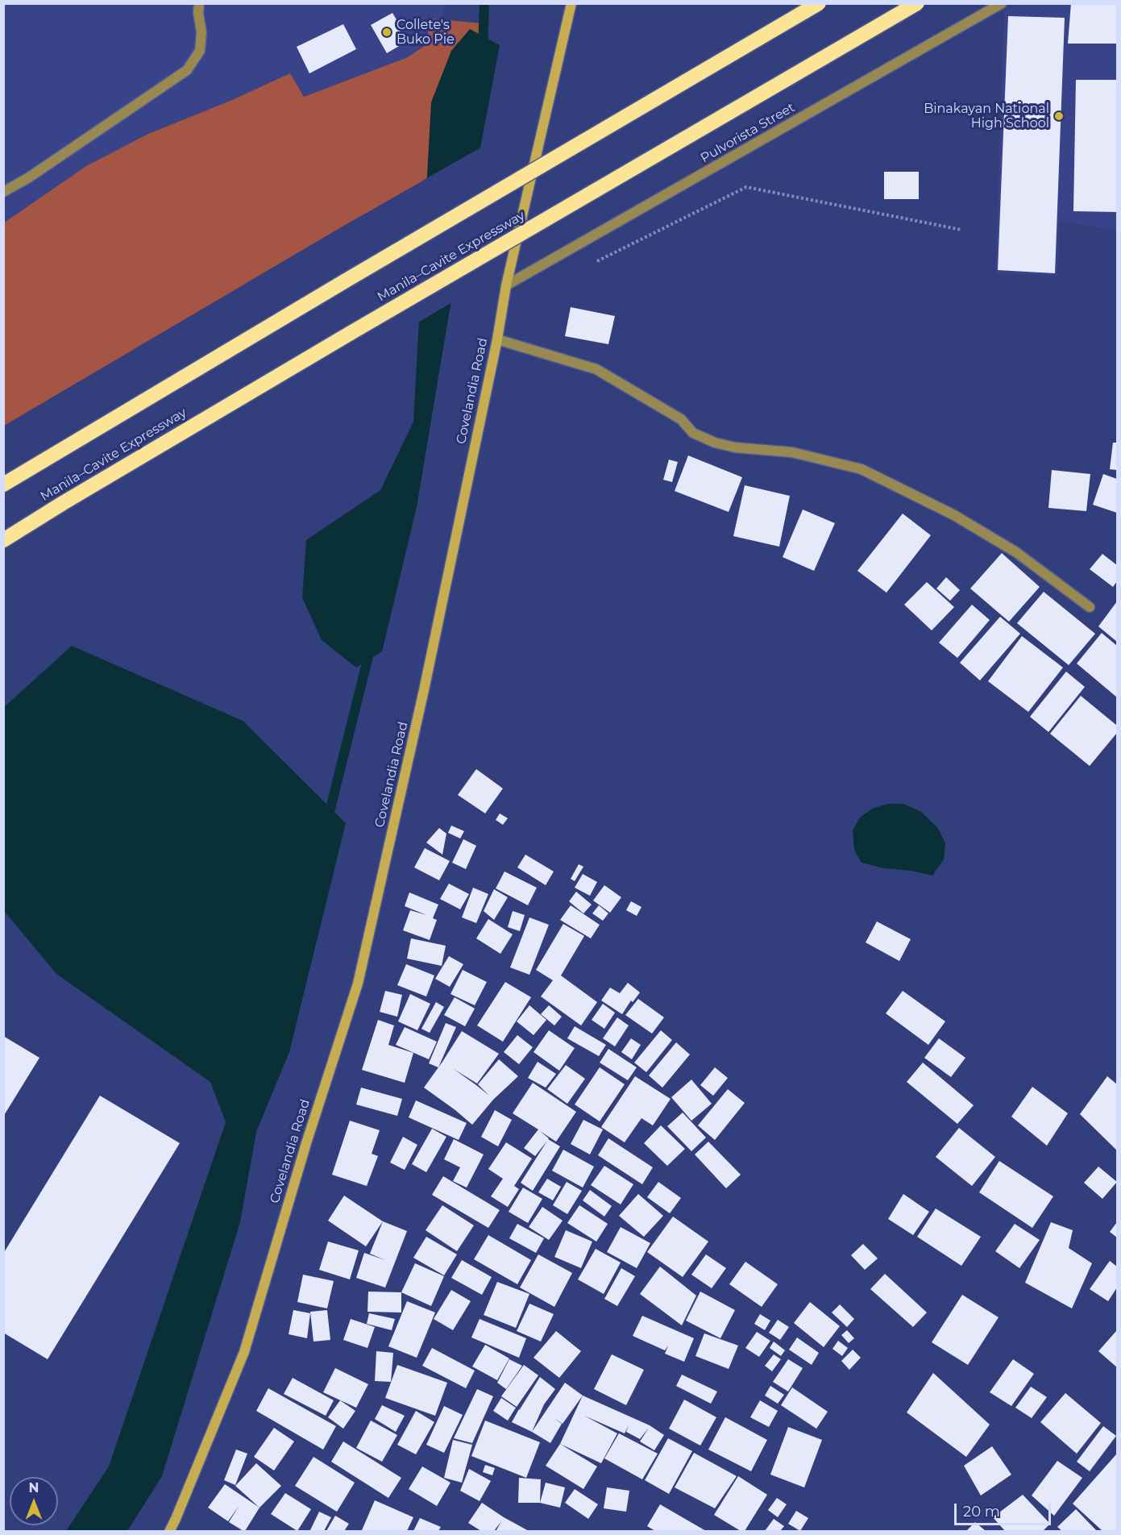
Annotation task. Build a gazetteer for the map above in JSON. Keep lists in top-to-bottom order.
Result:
{
  "streets": {
    "highway": ["Manila–Cavite Expressway"],
    "main road": ["Covelandia Road"],
    "street": ["Pulvorista Street"]
  },
  "crossings": [
    ["Pulvorista Street", "Covelandia Road"]
  ],
  "places": ["Collete's Buko Pie", "Binakayan National High School"],
  "scale_bar": "20 m",
  "north": "top"
}
